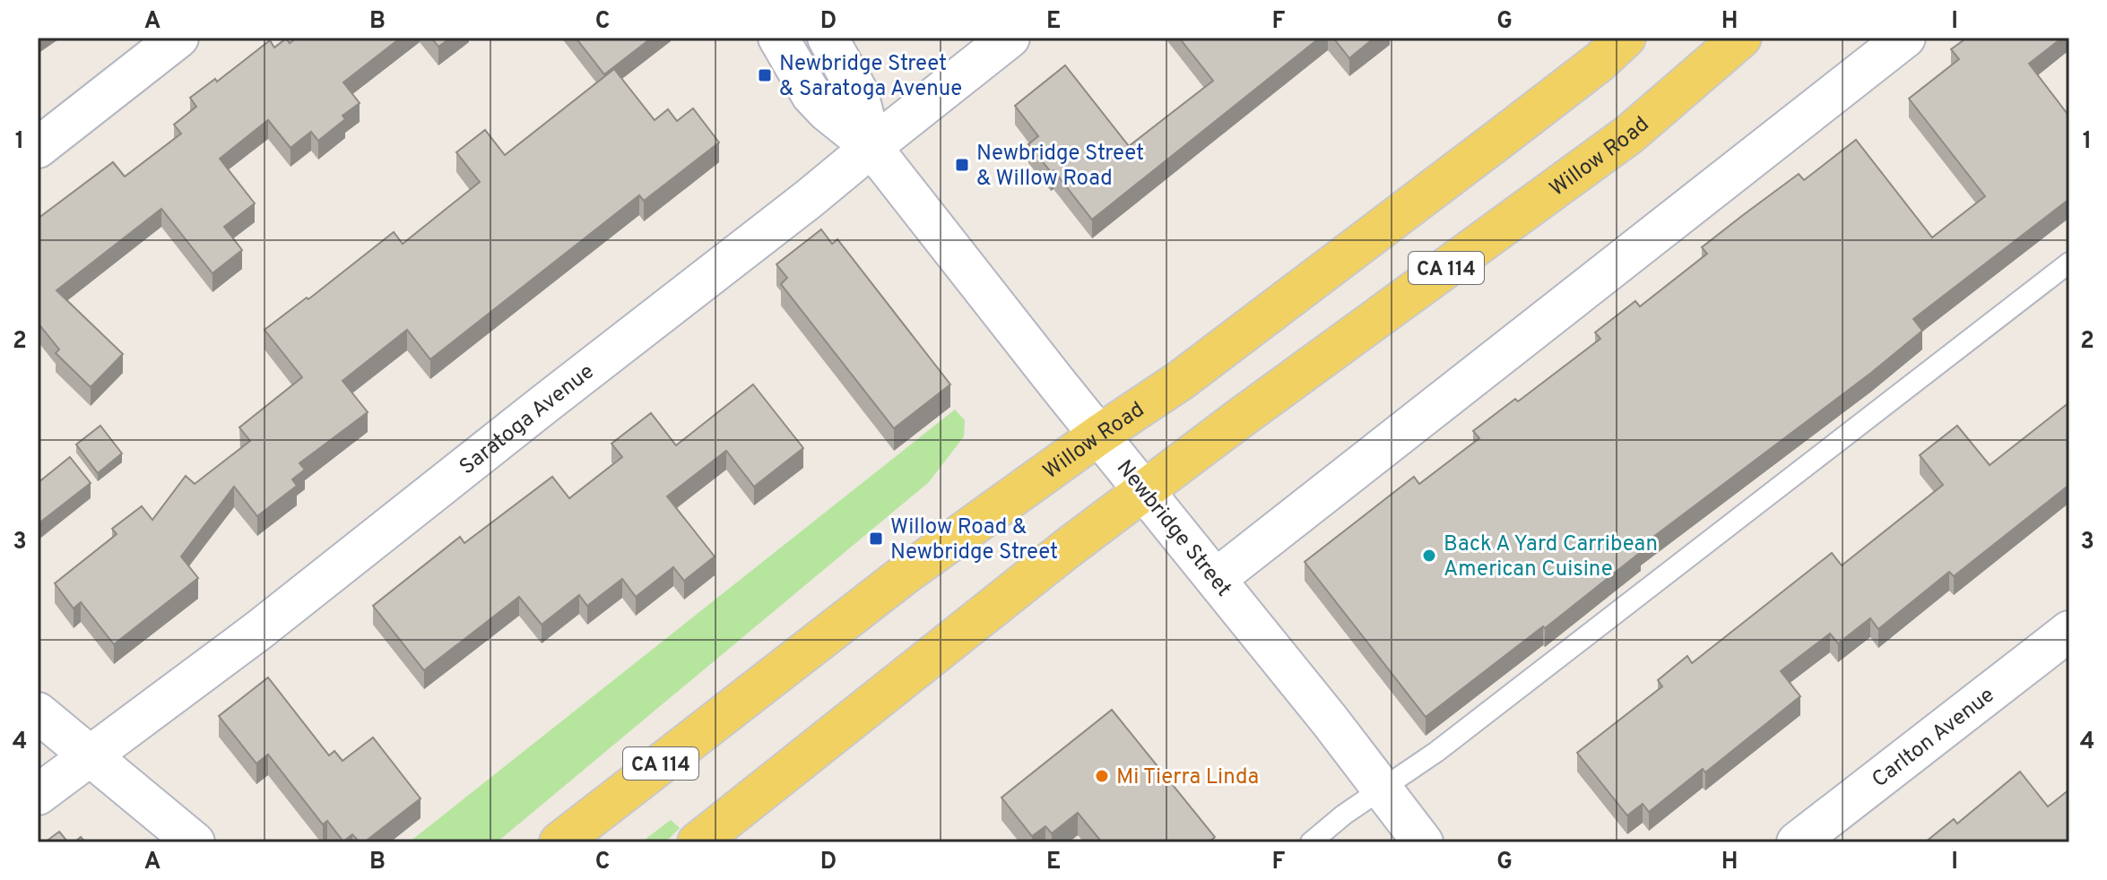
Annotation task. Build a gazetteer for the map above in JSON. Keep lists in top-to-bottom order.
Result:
{
  "streets": {
    "main road": ["Willow Road", "CA 114"],
    "street": ["Saratoga Avenue", "Newbridge Street", "Carlton Avenue"]
  },
  "crossings": [
    ["Willow Road", "Newbridge Street"],
    ["Saratoga Avenue", "Newbridge Street"]
  ],
  "places": {
    "transit": ["Newbridge Street & Saratoga Avenue", "Newbridge Street & Willow Road", "Willow Road & Newbridge Street"],
    "other": ["Back A Yard Carribean American Cuisine", "Mi Tierra Linda"]
  },
  "grid": {
    "columns": [
      "A",
      "B",
      "C",
      "D",
      "E",
      "F",
      "G",
      "H",
      "I"
    ],
    "rows": [
      "1",
      "2",
      "3",
      "4"
    ]
  }
}
